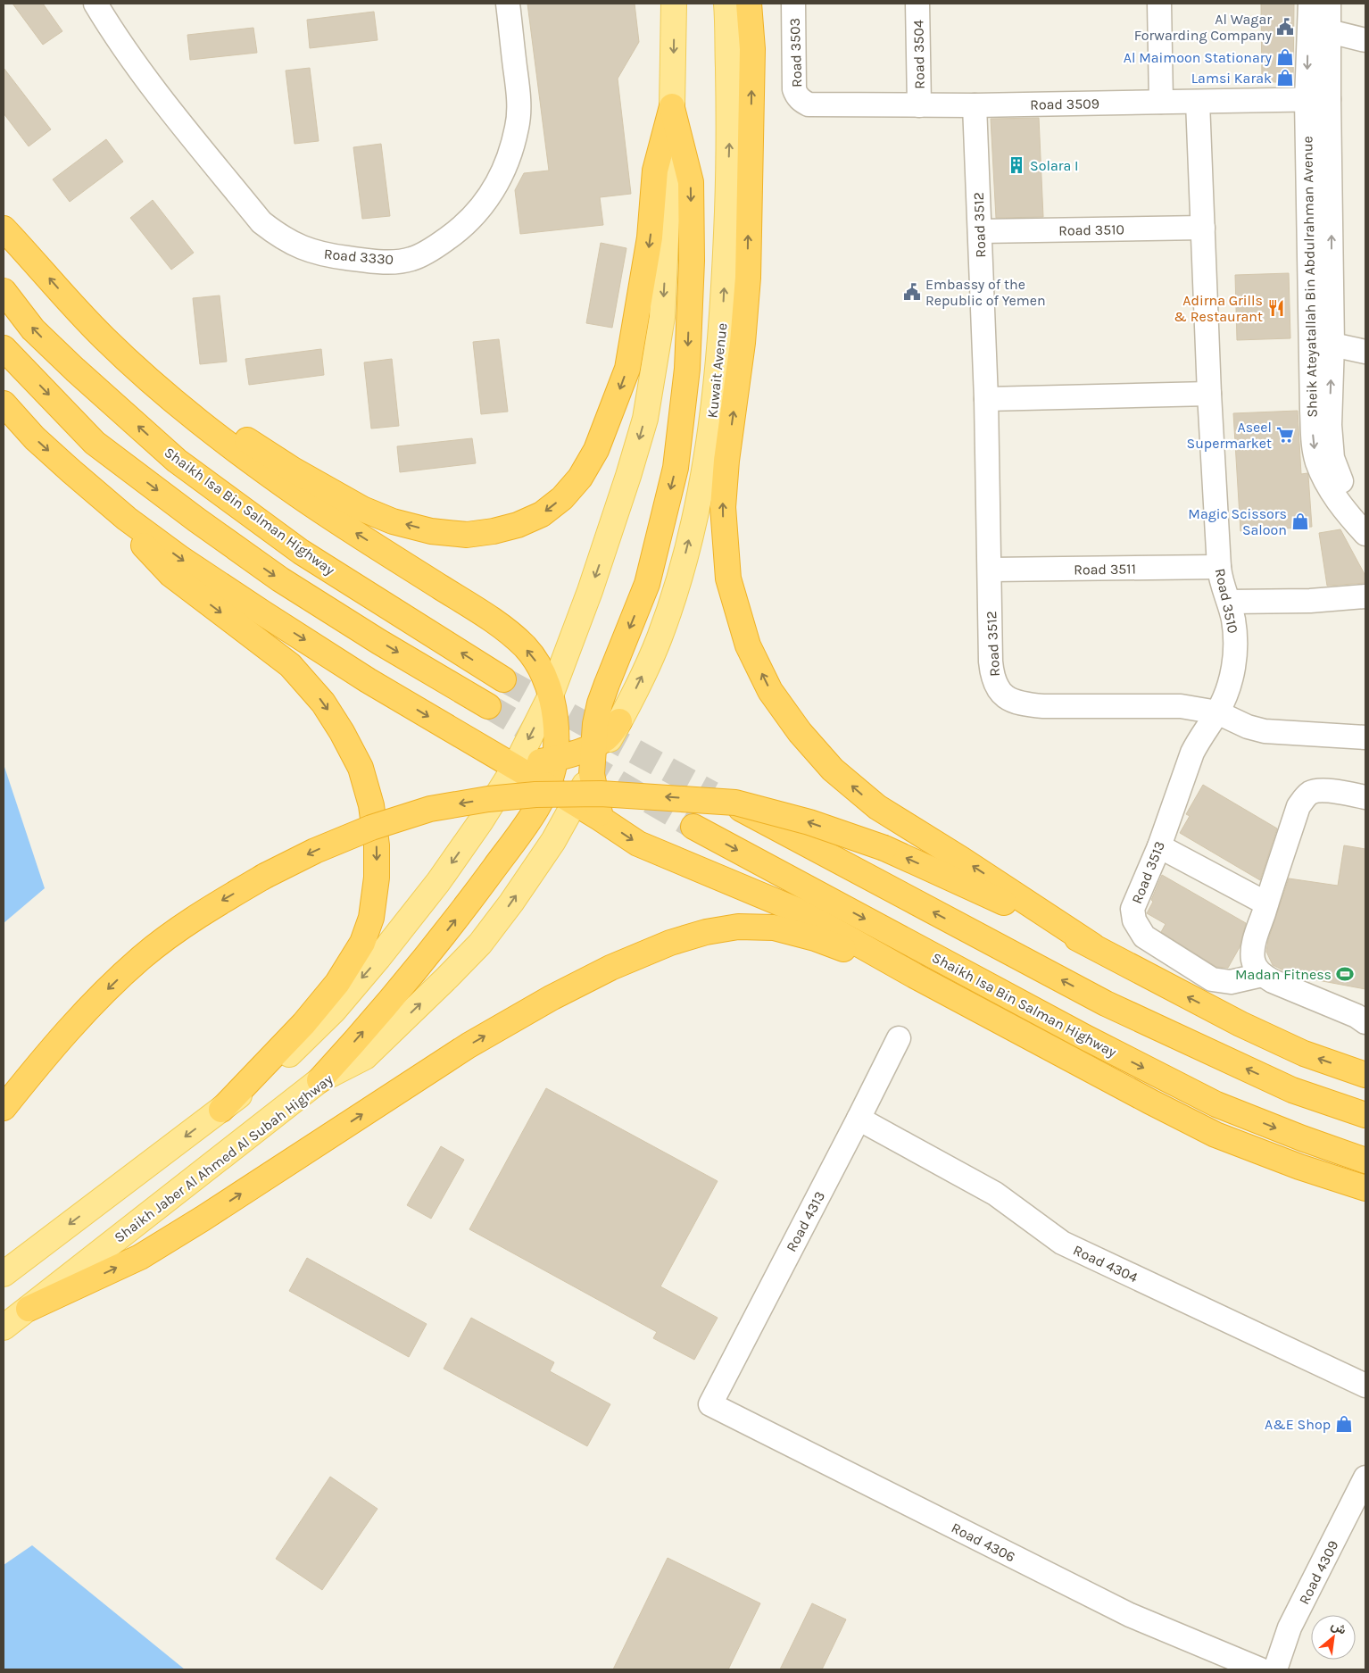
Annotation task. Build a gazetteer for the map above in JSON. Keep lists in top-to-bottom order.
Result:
{
  "streets": {
    "highway": ["Shaikh Isa Bin Salman Highway"],
    "main road": ["Kuwait Avenue", "Shaikh Jaber Al Ahmed Al Subah Highway"],
    "street": [
      "Road 3503",
      "Road 3504",
      "Road 3509",
      "Road 3512",
      "Road 3510",
      "Road 3330",
      "Sheik Ateyatallah Bin Abdulrahman Avenue",
      "Road 3511",
      "Road 3513",
      "Road 4313",
      "Road 4304",
      "Road 4306",
      "Road 4309"
    ]
  },
  "crossings": [
    ["Road 3503", "Road 3509"],
    ["Road 3504", "Road 3509"],
    ["Road 3509", "Road 3512"],
    ["Road 3509", "Road 3510"],
    ["Road 3509", "Sheik Ateyatallah Bin Abdulrahman Avenue"],
    ["Road 3512", "Road 3510"],
    ["Road 3512", "Road 3511"],
    ["Road 3512", "Road 3513"],
    ["Road 3510", "Road 3511"],
    ["Road 3510", "Road 3513"],
    ["Kuwait Avenue", "Shaikh Jaber Al Ahmed Al Subah Highway"],
    ["Road 4313", "Road 4304"],
    ["Road 4313", "Road 4306"]
  ],
  "places": {
    "public building": ["Al Wagar Forwarding Company", "Embassy of the Republic of Yemen"],
    "shop": [
      "Al Maimoon Stationary",
      "Lamsi Karak",
      "Magic Scissors Saloon",
      "A&E Shop"
    ],
    "building": ["Solara I"],
    "restaurant": ["Adirna Grills & Restaurant"],
    "supermarket": ["Aseel Supermarket"],
    "sports": ["Madan Fitness"]
  },
  "north": "top right"
}
